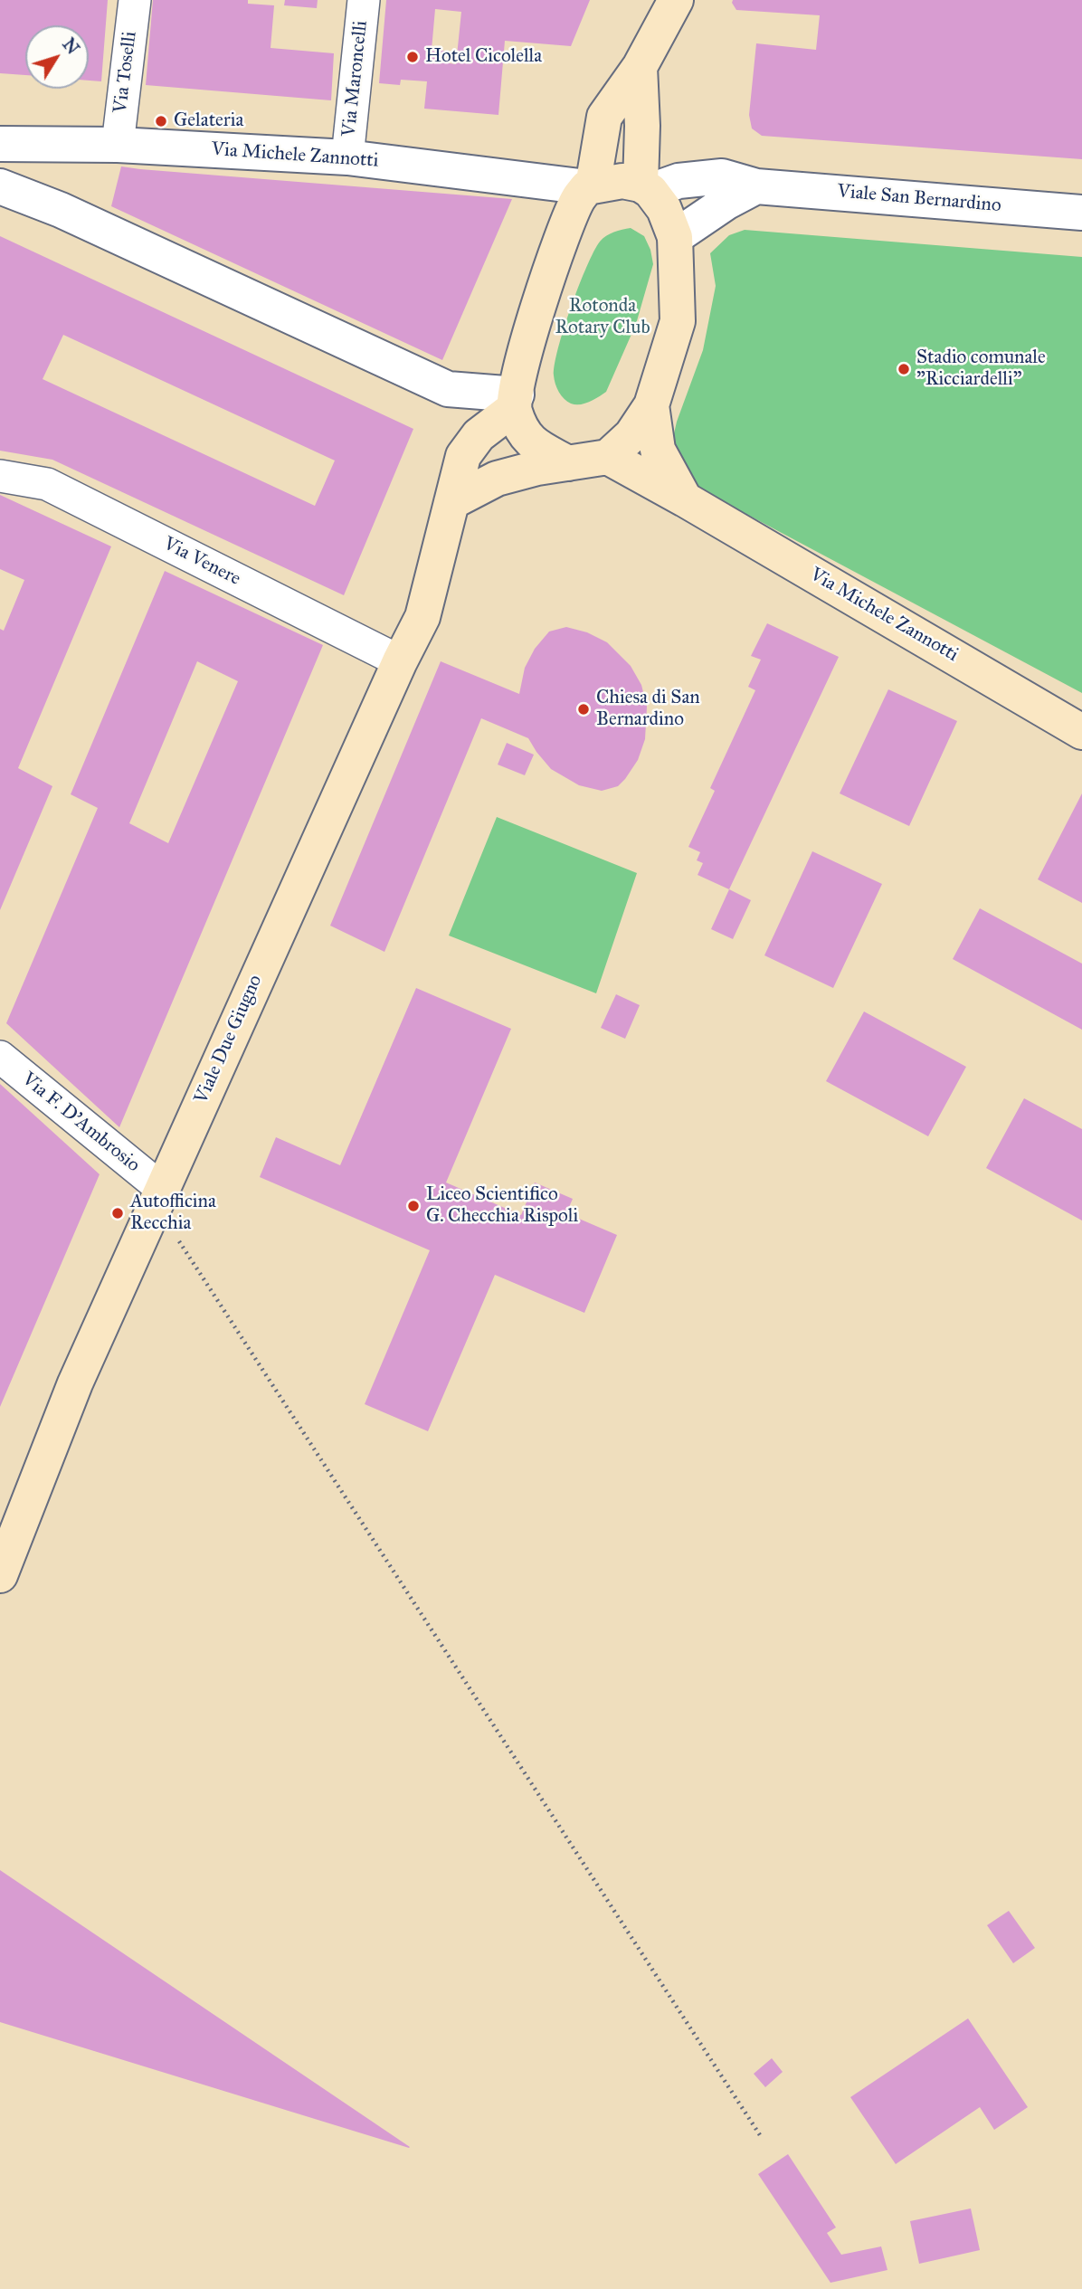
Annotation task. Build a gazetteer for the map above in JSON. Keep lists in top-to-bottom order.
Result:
{
  "streets": {
    "main road": ["Via Michele Zannotti", "Viale Due Giugno"],
    "street": [
      "Via Toselli",
      "Via Maroncelli",
      "Viale San Bernardino",
      "Via Venere",
      "Via F. D'Ambrosio"
    ]
  },
  "crossings": [
    ["Via Toselli", "Via Michele Zannotti"],
    ["Via Maroncelli", "Via Michele Zannotti"],
    ["Via Venere", "Viale Due Giugno"],
    ["Viale Due Giugno", "Via F. D'Ambrosio"]
  ],
  "parks": ["Rotonda Rotary Club"],
  "places": [
    "Hotel Cicolella",
    "Gelateria",
    "Stadio comunale \"Ricciardelli\"",
    "Chiesa di San Bernardino",
    "Liceo Scientifico G. Checchia Rispoli",
    "Autofficina Recchia"
  ],
  "north": "top right"
}
